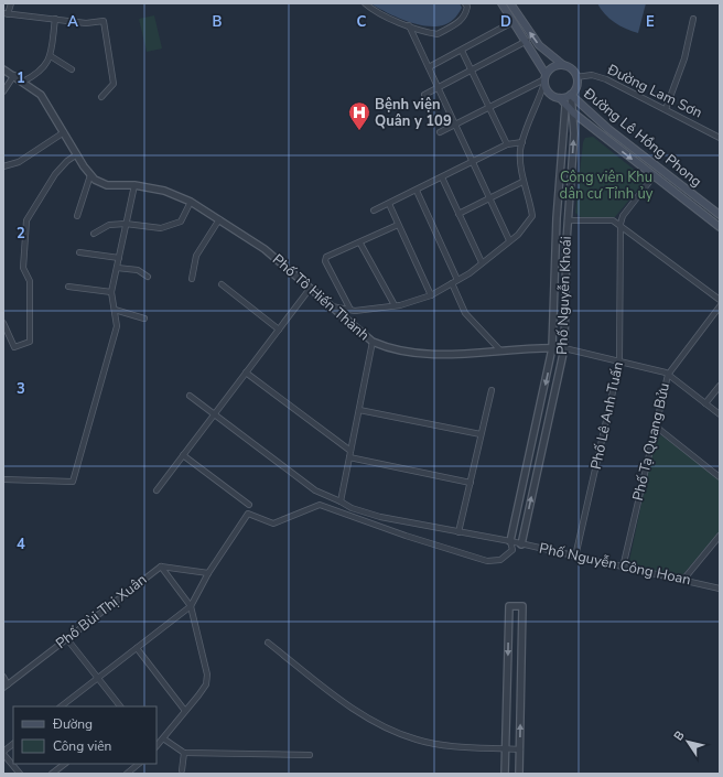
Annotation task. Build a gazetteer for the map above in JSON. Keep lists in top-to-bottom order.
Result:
{
  "streets": {
    "main road": ["Đường Lê Hồng Phong"],
    "street": [
      "Đường Lam Sơn",
      "Phố Nguyễn Khoái",
      "Phố Tô Hiến Thành",
      "Phố Lê Anh Tuấn",
      "Phố Tạ Quang Bửu",
      "Phố Nguyễn Công Hoan",
      "Phố Bùi Thị Xuân"
    ]
  },
  "crossings": [
    ["Đường Lam Sơn", "Đường Lê Hồng Phong"],
    ["Đường Lam Sơn", "Phố Nguyễn Khoái"],
    ["Đường Lê Hồng Phong", "Phố Nguyễn Khoái"],
    ["Đường Lê Hồng Phong", "Phố Lê Anh Tuấn"],
    ["Phố Nguyễn Khoái", "Phố Tô Hiến Thành"],
    ["Phố Nguyễn Khoái", "Phố Nguyễn Công Hoan"],
    ["Phố Tô Hiến Thành", "Phố Lê Anh Tuấn"],
    ["Phố Tô Hiến Thành", "Phố Tạ Quang Bửu"],
    ["Phố Lê Anh Tuấn", "Phố Nguyễn Công Hoan"],
    ["Phố Tạ Quang Bửu", "Phố Nguyễn Công Hoan"]
  ],
  "parks": ["Công viên Khu dân cư Tỉnh ủy"],
  "places": {
    "hospital": ["Bệnh viện Quân y 109"]
  },
  "legend": ["Đường", "Công viên"],
  "north": "top left",
  "grid": {
    "columns": [
      "A",
      "B",
      "C",
      "D",
      "E"
    ],
    "rows": [
      "1",
      "2",
      "3",
      "4"
    ]
  }
}
